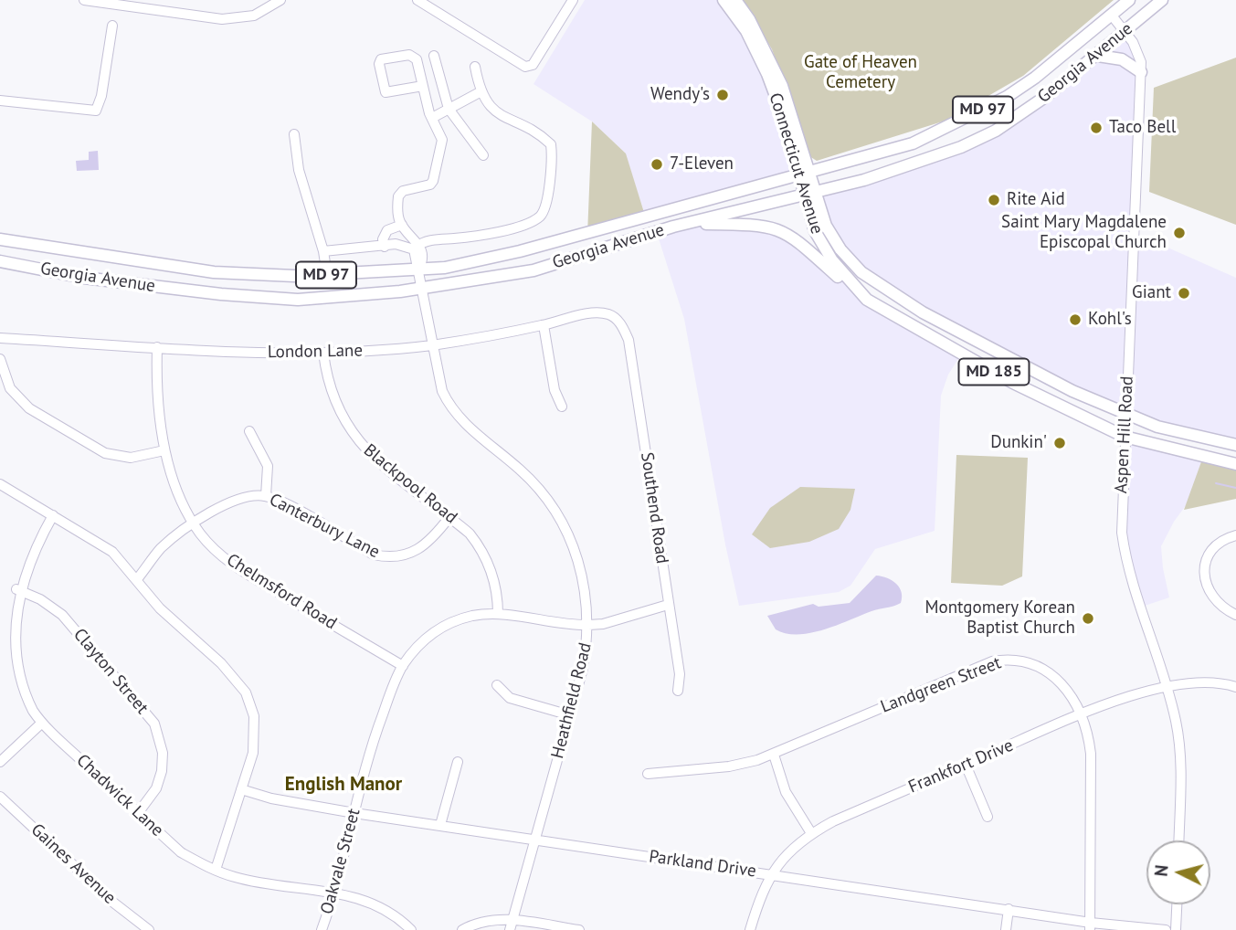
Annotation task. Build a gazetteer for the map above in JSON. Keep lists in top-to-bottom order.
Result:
{
  "streets": {
    "main road": [
      "Georgia Avenue",
      "MD 97",
      "Connecticut Avenue",
      "MD 185"
    ],
    "street": [
      "London Lane",
      "Aspen Hill Road",
      "Blackpool Road",
      "Southend Road",
      "Canterbury Lane",
      "Chelmsford Road",
      "Clayton Street",
      "Landgreen Street",
      "Heathfield Road",
      "Frankfort Drive",
      "Chadwick Lane",
      "Oakvale Street",
      "Gaines Avenue",
      "Parkland Drive"
    ]
  },
  "crossings": [
    ["Georgia Avenue", "Connecticut Avenue"],
    ["Georgia Avenue", "Aspen Hill Road"],
    ["Georgia Avenue", "Heathfield Road"],
    ["Connecticut Avenue", "Aspen Hill Road"],
    ["London Lane", "Blackpool Road"],
    ["London Lane", "Southend Road"],
    ["London Lane", "Chelmsford Road"],
    ["London Lane", "Heathfield Road"],
    ["Aspen Hill Road", "Frankfort Drive"],
    ["Blackpool Road", "Canterbury Lane"],
    ["Blackpool Road", "Oakvale Street"],
    ["Southend Road", "Oakvale Street"],
    ["Canterbury Lane", "Chelmsford Road"],
    ["Chelmsford Road", "Oakvale Street"],
    ["Clayton Street", "Chadwick Lane"],
    ["Landgreen Street", "Frankfort Drive"],
    ["Landgreen Street", "Parkland Drive"],
    ["Heathfield Road", "Oakvale Street"],
    ["Heathfield Road", "Parkland Drive"],
    ["Frankfort Drive", "Parkland Drive"],
    ["Chadwick Lane", "Oakvale Street"],
    ["Oakvale Street", "Parkland Drive"]
  ],
  "districts": ["English Manor"],
  "parks": ["Gate of Heaven Cemetery"],
  "places": [
    "Wendy's",
    "Taco Bell",
    "7-Eleven",
    "Rite Aid",
    "Saint Mary Magdalene Episcopal Church",
    "Giant",
    "Kohl's",
    "Dunkin'",
    "Montgomery Korean Baptist Church"
  ],
  "north": "left"
}
